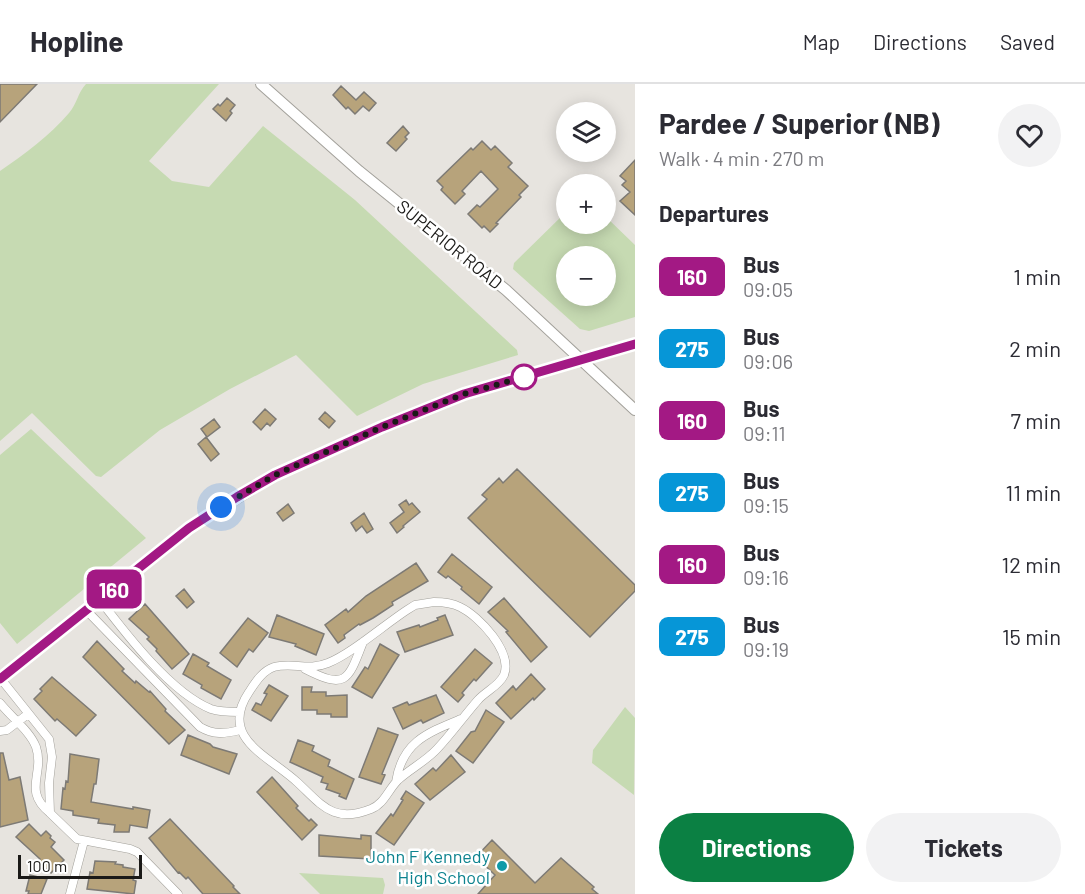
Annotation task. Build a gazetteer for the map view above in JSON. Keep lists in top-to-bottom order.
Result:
{
  "streets": {
    "main road": ["SUPERIOR ROAD"]
  },
  "places": ["John F Kennedy High School"],
  "lines": ["bus line 160"],
  "scale_bar": "100 m",
  "page": {
    "header": "Hopline",
    "nav": ["Map", "Directions", "Saved"],
    "on_map": "160",
    "heading": [
      ["Pardee / Superior (NB)", "Walk · 4 min · 270 m"],
      "Departures"
    ],
    "map_buttons": ["+", "−"],
    "list": [
      {
        "mark": "160",
        "name": "Bus",
        "note": "09:05",
        "value": "1 min"
      },
      {
        "mark": "275",
        "name": "Bus",
        "note": "09:06",
        "value": "2 min"
      },
      {
        "mark": "160",
        "name": "Bus",
        "note": "09:11",
        "value": "7 min"
      },
      {
        "mark": "275",
        "name": "Bus",
        "note": "09:15",
        "value": "11 min"
      },
      {
        "mark": "160",
        "name": "Bus",
        "note": "09:16",
        "value": "12 min"
      },
      {
        "mark": "275",
        "name": "Bus",
        "note": "09:19",
        "value": "15 min"
      }
    ],
    "buttons": ["Directions", "Tickets"],
    "scale": "100 m"
  }
}
